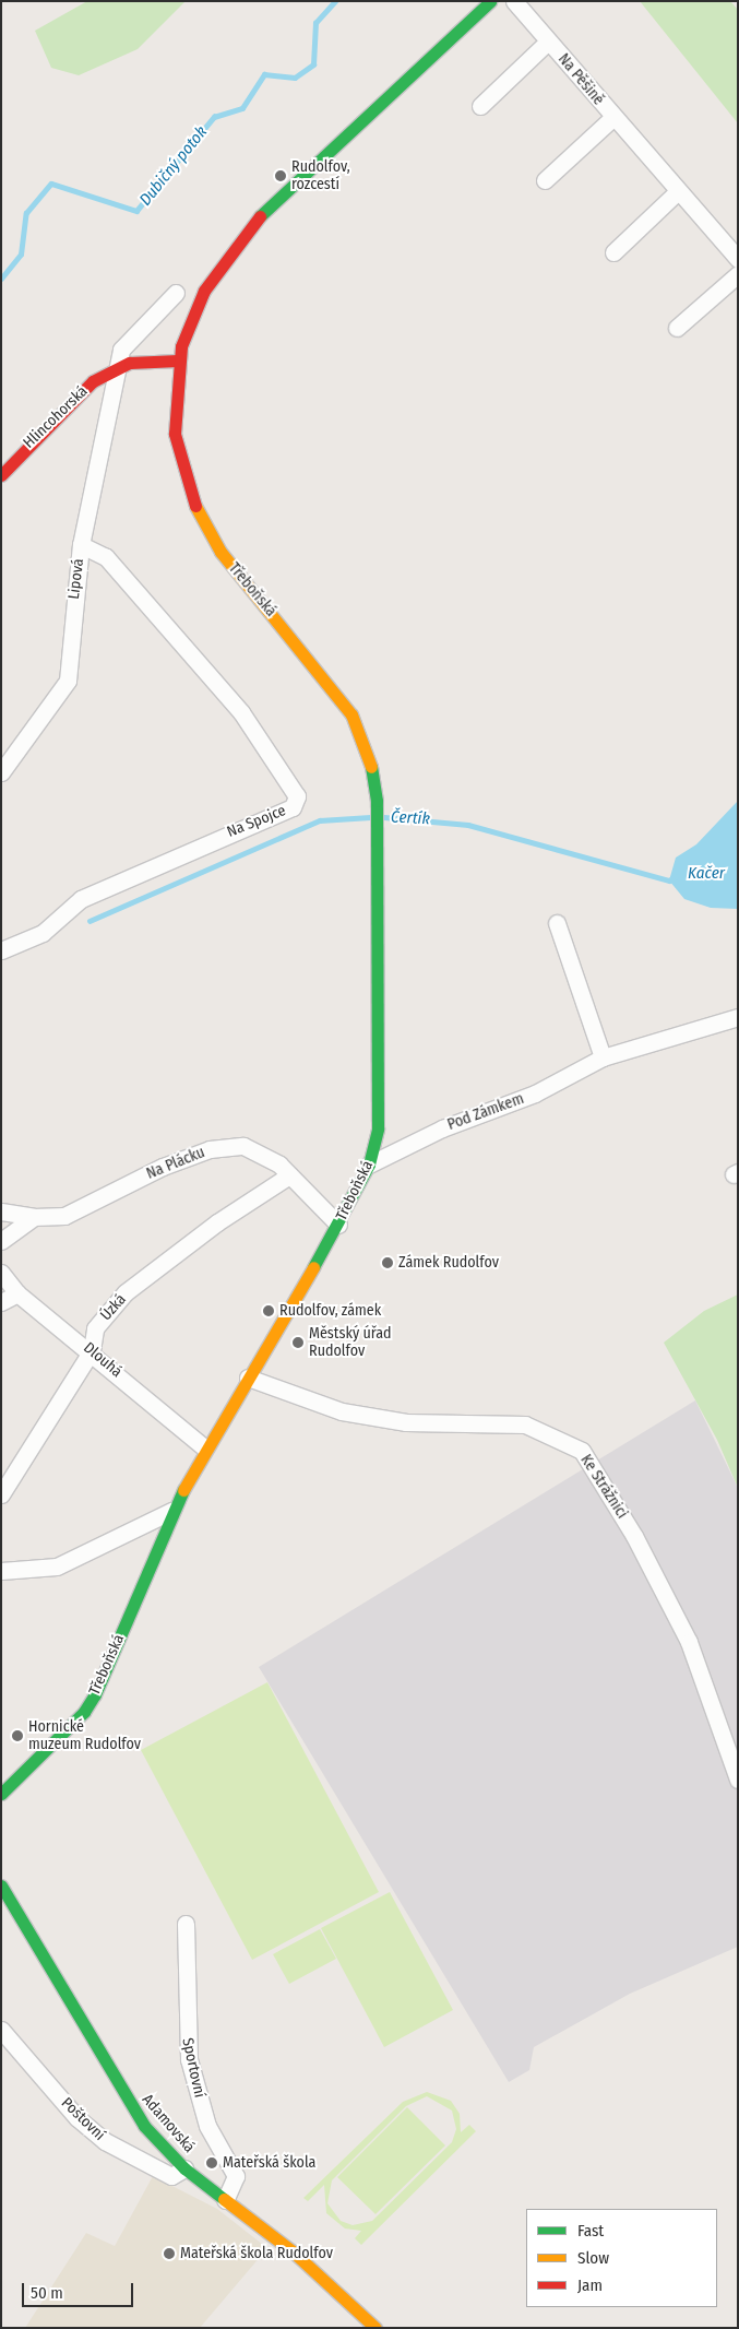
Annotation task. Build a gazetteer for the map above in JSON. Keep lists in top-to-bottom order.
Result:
{
  "streets": {
    "main road": ["Hlincohorská", "Třeboňská", "Adamovská"],
    "street": [
      "Na Pěšině",
      "Lipová",
      "Na Spojce",
      "Pod Zámkem",
      "Na Plácku",
      "Úzká",
      "Dlouhá",
      "Ke Strážnici",
      "Sportovní",
      "Poštovní"
    ]
  },
  "crossings": [
    ["Hlincohorská", "Lipová"],
    ["Hlincohorská", "Třeboňská"],
    ["Lipová", "Na Spojce"],
    ["Třeboňská", "Pod Zámkem"],
    ["Třeboňská", "Na Plácku"],
    ["Třeboňská", "Dlouhá"],
    ["Třeboňská", "Ke Strážnici"],
    ["Na Plácku", "Úzká"],
    ["Úzká", "Dlouhá"],
    ["Sportovní", "Adamovská"],
    ["Poštovní", "Adamovská"]
  ],
  "water": ["Dubičný potok", "Čertík", "Kačer"],
  "places": [
    "Rudolfov, rozcestí",
    "Zámek Rudolfov",
    "Rudolfov, zámek",
    "Městský úřad Rudolfov",
    "Hornické muzeum Rudolfov",
    "Mateřská škola",
    "Mateřská škola Rudolfov"
  ],
  "legend": ["Fast", "Slow", "Jam"],
  "scale_bar": "50 m"
}
